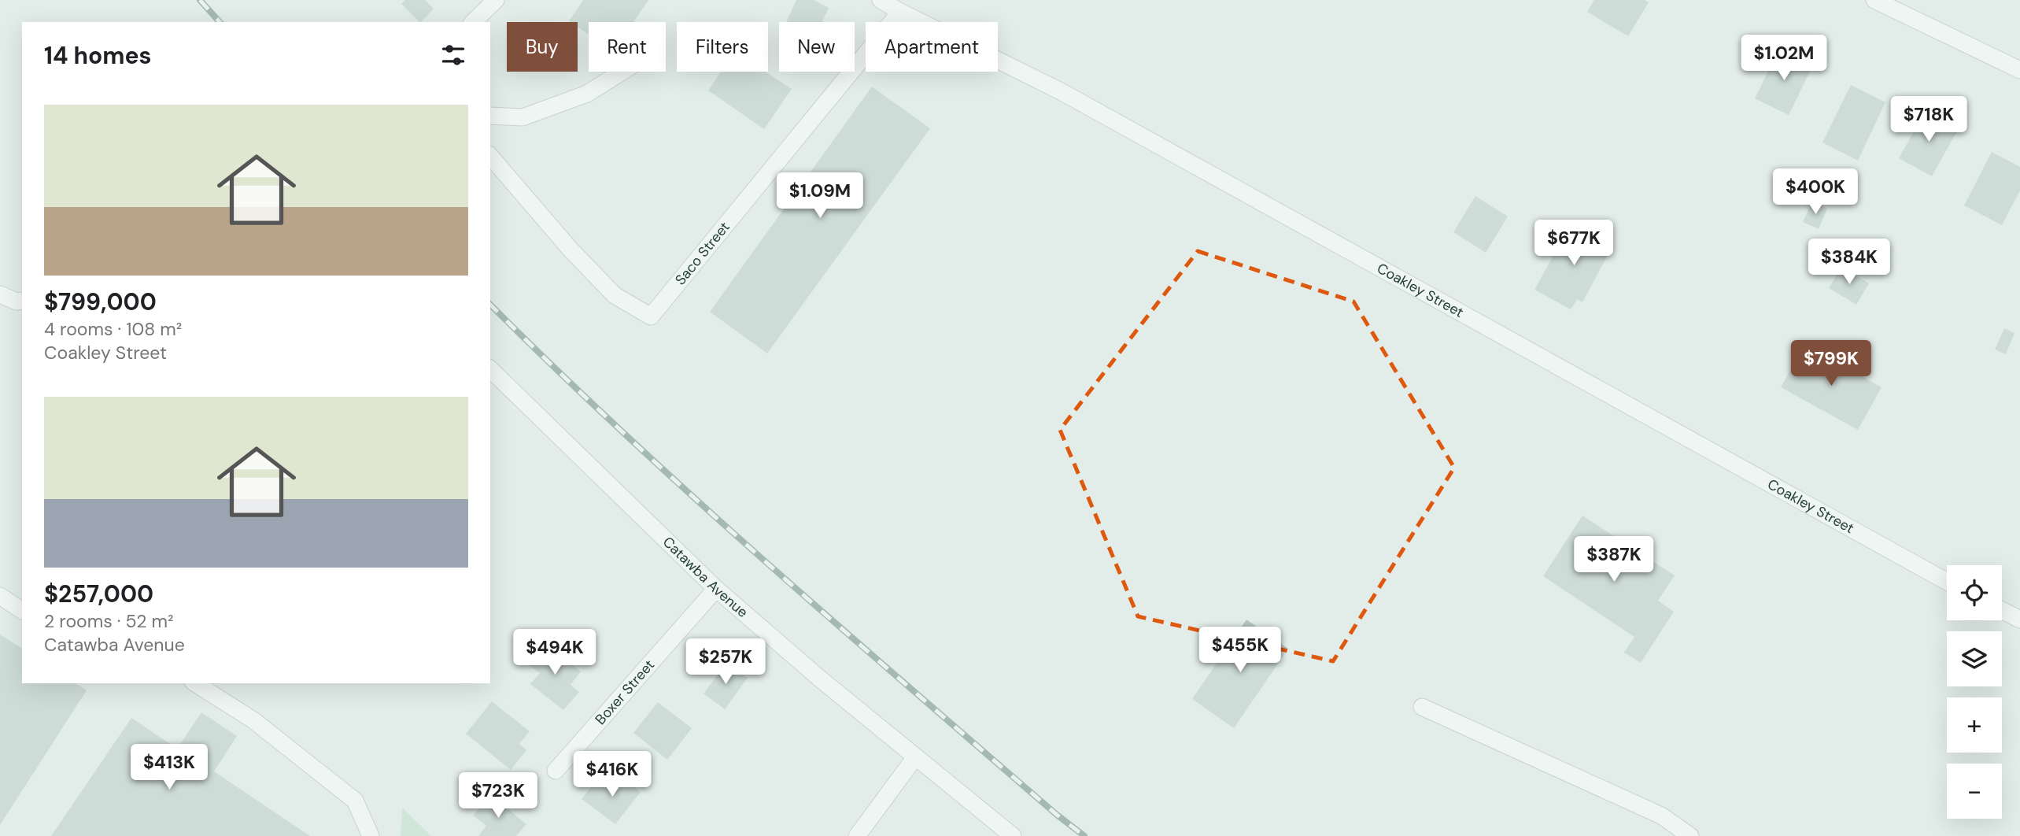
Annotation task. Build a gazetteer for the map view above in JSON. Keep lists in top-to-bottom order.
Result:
{
  "streets": {
    "street": [
      "Saco Street",
      "Coakley Street",
      "Catawba Avenue",
      "Boxer Street"
    ]
  },
  "crossings": [
    ["Saco Street", "Coakley Street"],
    ["Catawba Avenue", "Boxer Street"]
  ],
  "page": {
    "chip": [
      "Buy",
      "Rent",
      "Filters",
      "New",
      "Apartment"
    ],
    "heading": "14 homes",
    "price": [
      "$1.02M",
      "$718K",
      "$400K",
      "$1.09M",
      "$677K",
      "$384K",
      "$799K",
      "$387K",
      "$455K",
      "$494K",
      "$257K",
      "$413K",
      "$416K",
      "$723K"
    ],
    "list": [
      {
        "name": "$799,000",
        "note": "4 rooms · 108 m² · Coakley Street"
      },
      {
        "name": "$257,000",
        "note": "2 rooms · 52 m² · Catawba Avenue"
      }
    ],
    "map_buttons": ["+", "−"]
  }
}
